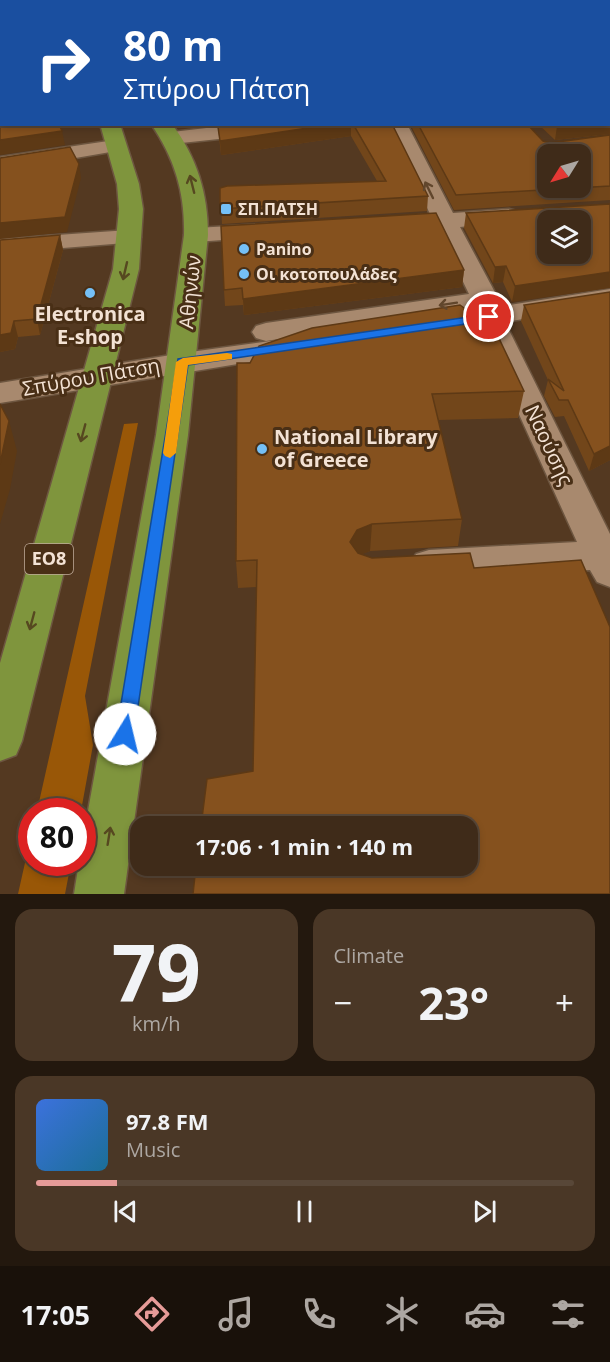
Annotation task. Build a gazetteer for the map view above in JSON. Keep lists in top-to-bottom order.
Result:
{
  "streets": {
    "highway": ["Αθηνών", "ΕΟ8"],
    "street": ["Σπύρου Πάτση", "Ναούσης"]
  },
  "crossings": [
    ["Αθηνών", "Σπύρου Πάτση"],
    ["Σπύρου Πάτση", "Ναούσης"],
    ["Σπύρου Πάτση", "ΕΟ8"]
  ],
  "places": {
    "transit": ["ΣΠ.ΠΑΤΣΗ"],
    "other": [
      "Panino",
      "Οι κοτοπουλάδες",
      "Electronica E-shop",
      "National Library of Greece"
    ]
  },
  "north": "bottom left",
  "page": {
    "turn": ["80 m", "Σπύρου Πάτση"],
    "limit": "80",
    "trip": "17:06 · 1 min · 140 m",
    "tile": [
      ["79", "km/h"],
      "Climate"
    ],
    "heat": ["−", "23°", "+"],
    "song": ["97.8 FM", "Music"],
    "tabs": "17:05"
  }
}
